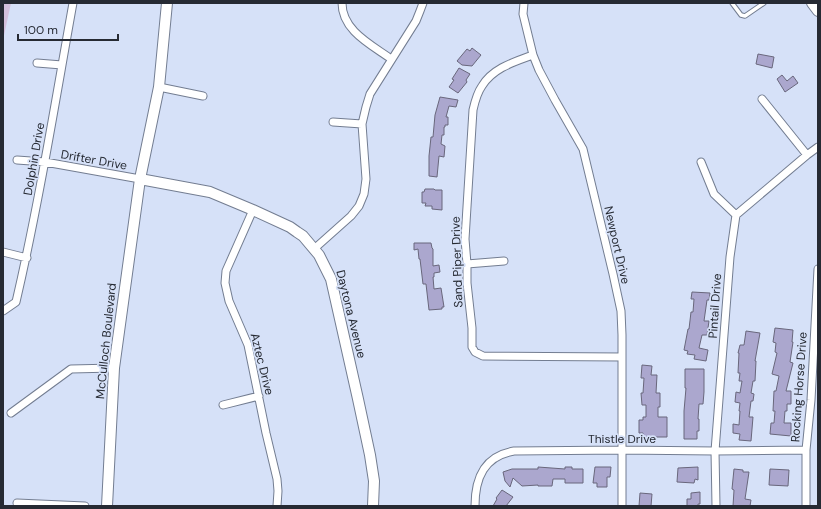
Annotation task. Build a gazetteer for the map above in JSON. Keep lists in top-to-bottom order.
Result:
{
  "streets": {
    "main road": ["Daytona Avenue", "McCulloch Boulevard"],
    "street": [
      "Dolphin Drive",
      "Drifter Drive",
      "Newport Drive",
      "Sand Piper Drive",
      "Pintail Drive",
      "Aztec Drive",
      "Rocking Horse Drive",
      "Thistle Drive"
    ]
  },
  "crossings": [
    ["Dolphin Drive", "Drifter Drive"],
    ["Drifter Drive", "Daytona Avenue"],
    ["Drifter Drive", "McCulloch Boulevard"],
    ["Newport Drive", "Sand Piper Drive"],
    ["Newport Drive", "Thistle Drive"],
    ["Pintail Drive", "Thistle Drive"],
    ["Daytona Avenue", "McCulloch Boulevard"],
    ["Daytona Avenue", "Aztec Drive"],
    ["Rocking Horse Drive", "Thistle Drive"]
  ],
  "scale_bar": "100 m"
}
